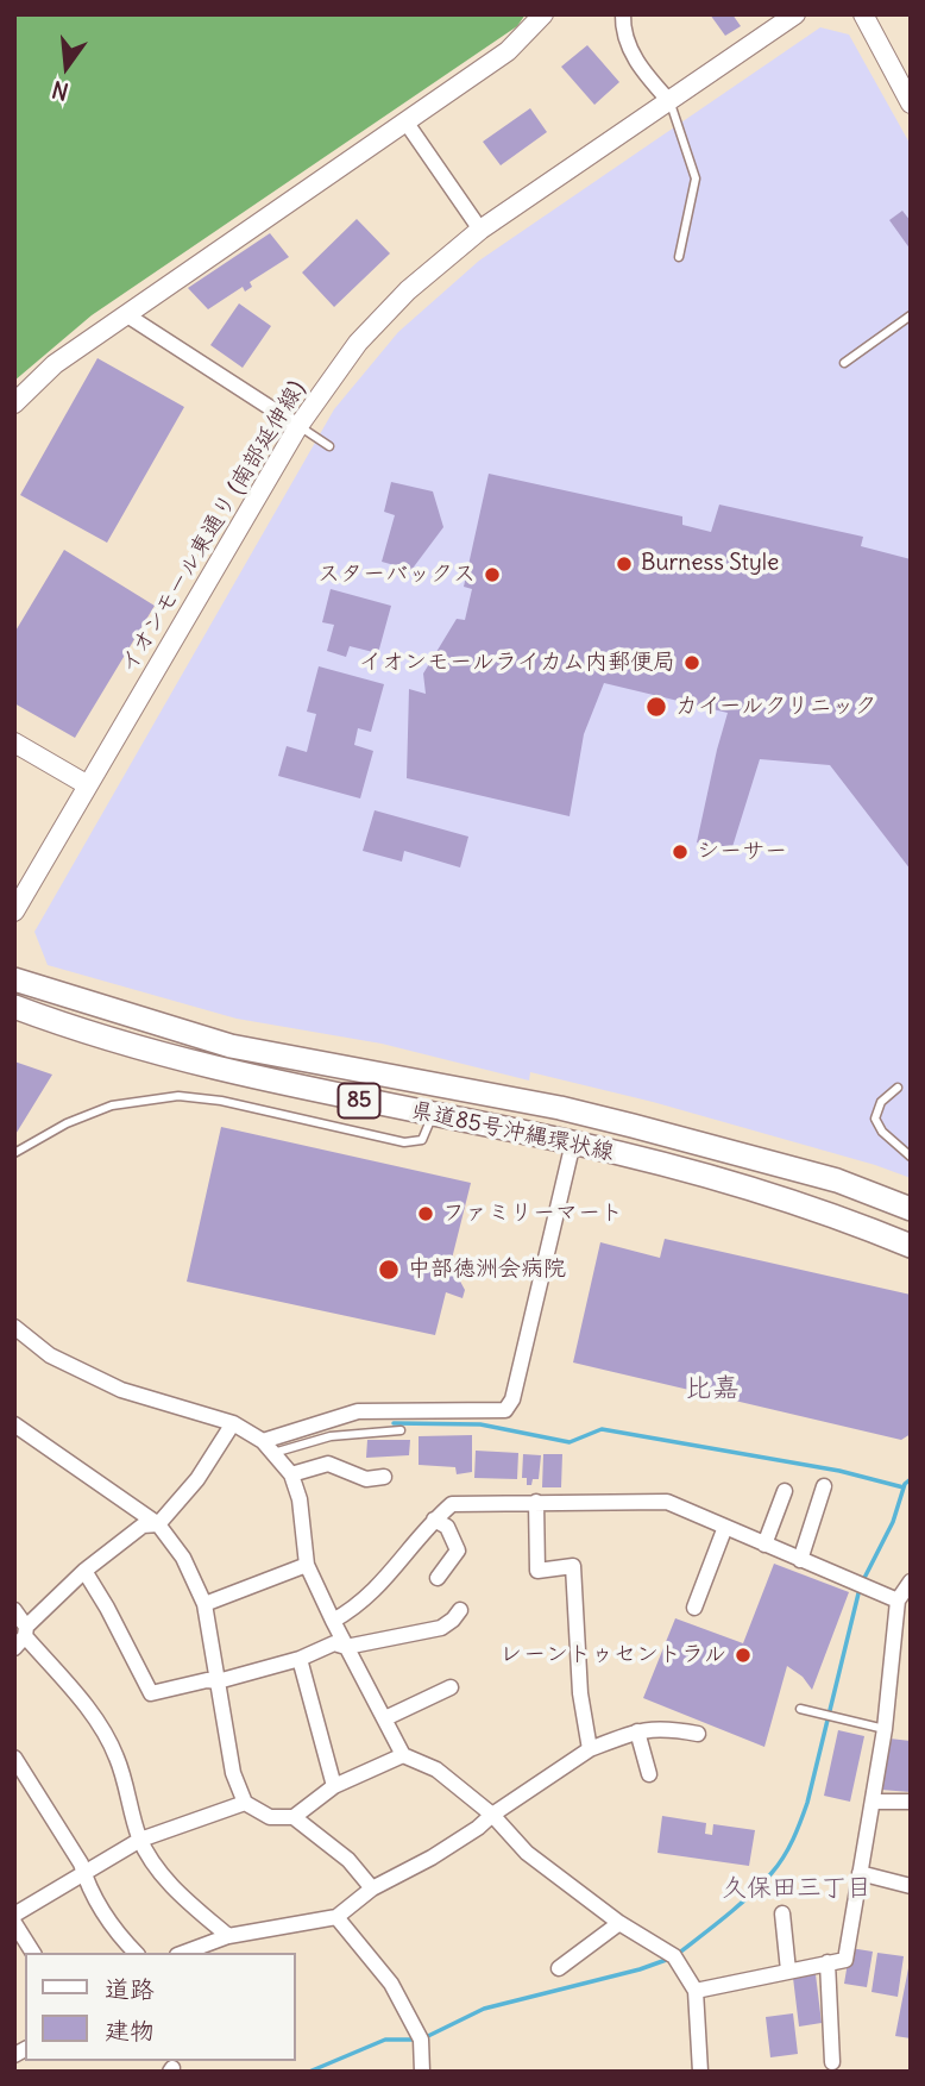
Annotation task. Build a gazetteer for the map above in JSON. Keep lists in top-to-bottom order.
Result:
{
  "streets": {
    "main road": ["85", "県道85号沖縄環状線"],
    "street": ["イオンモール東通り (南部延伸線)"]
  },
  "districts": ["比嘉", "久保田三丁目"],
  "places": [
    "Burness Style",
    "スターバックス",
    "イオンモールライカム内郵便局",
    "カイールクリニック",
    "シーサー",
    "ファミリーマート",
    "中部徳洲会病院",
    "レーントゥセントラル"
  ],
  "legend": ["道路", "建物"],
  "north": "bottom"
}
